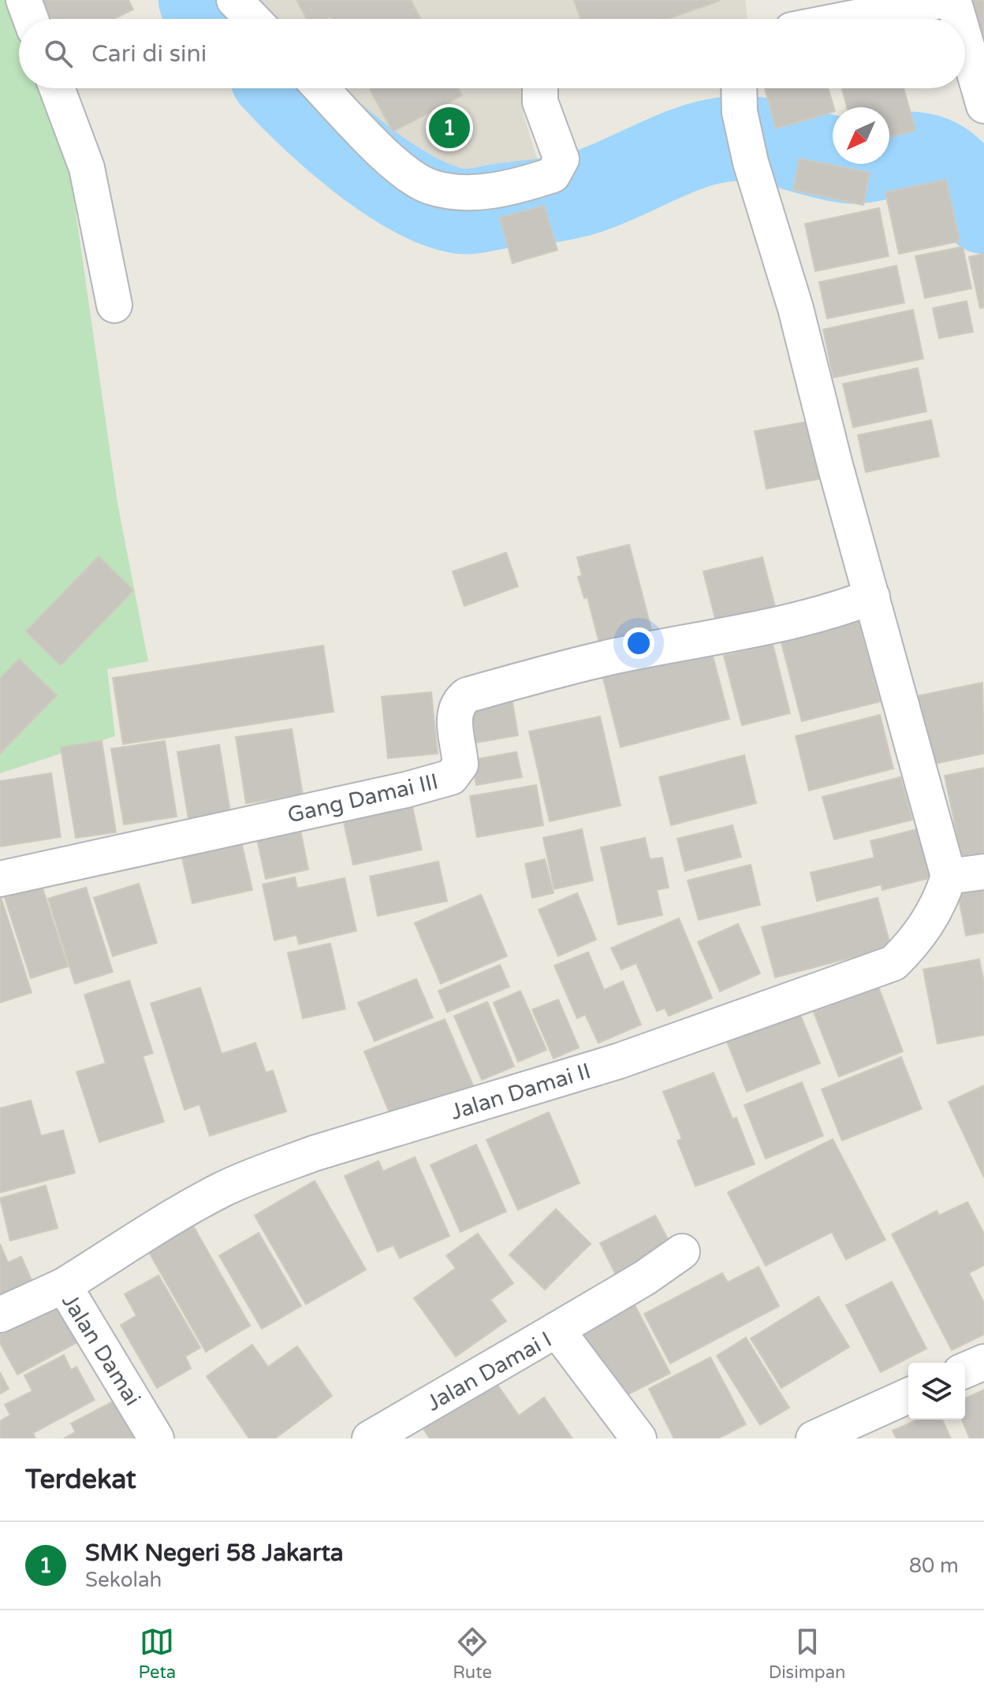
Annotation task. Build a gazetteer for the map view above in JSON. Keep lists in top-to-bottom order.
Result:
{
  "streets": {
    "street": [
      "Gang Damai III",
      "Jalan Damai II",
      "Jalan Damai",
      "Jalan Damai I"
    ]
  },
  "crossings": [
    ["Jalan Damai II", "Jalan Damai"]
  ],
  "north": "bottom left",
  "page": {
    "search": "Cari di sini",
    "pins": "1",
    "heading": "Terdekat",
    "list": [
      {
        "mark": "1",
        "name": "SMK Negeri 58 Jakarta",
        "note": "Sekolah",
        "value": "80 m"
      }
    ],
    "nav": ["Peta", "Rute", "Disimpan"]
  }
}
